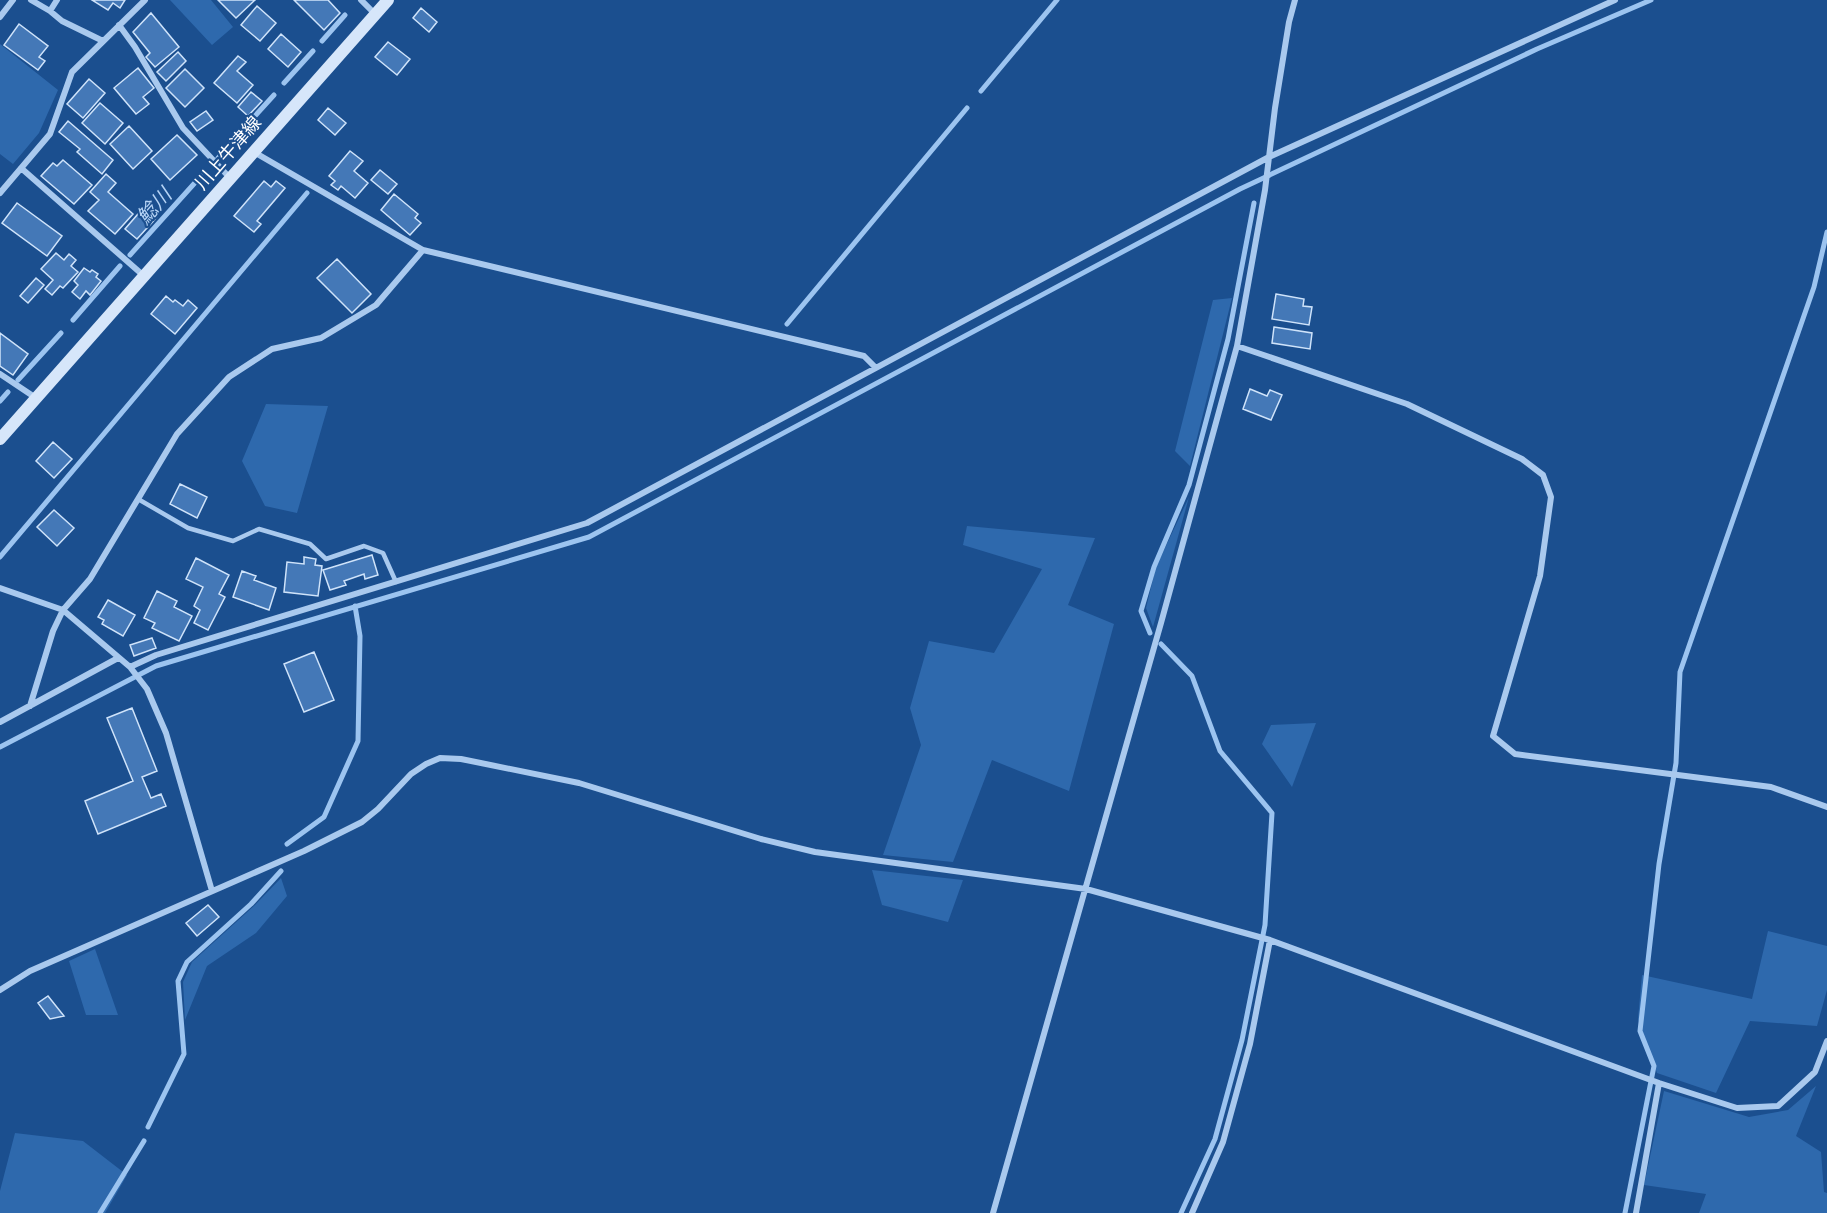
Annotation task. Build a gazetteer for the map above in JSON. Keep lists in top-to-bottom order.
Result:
{
  "streets": {
    "main road": ["川上牛津線"]
  },
  "water": ["鯰川"]
}
